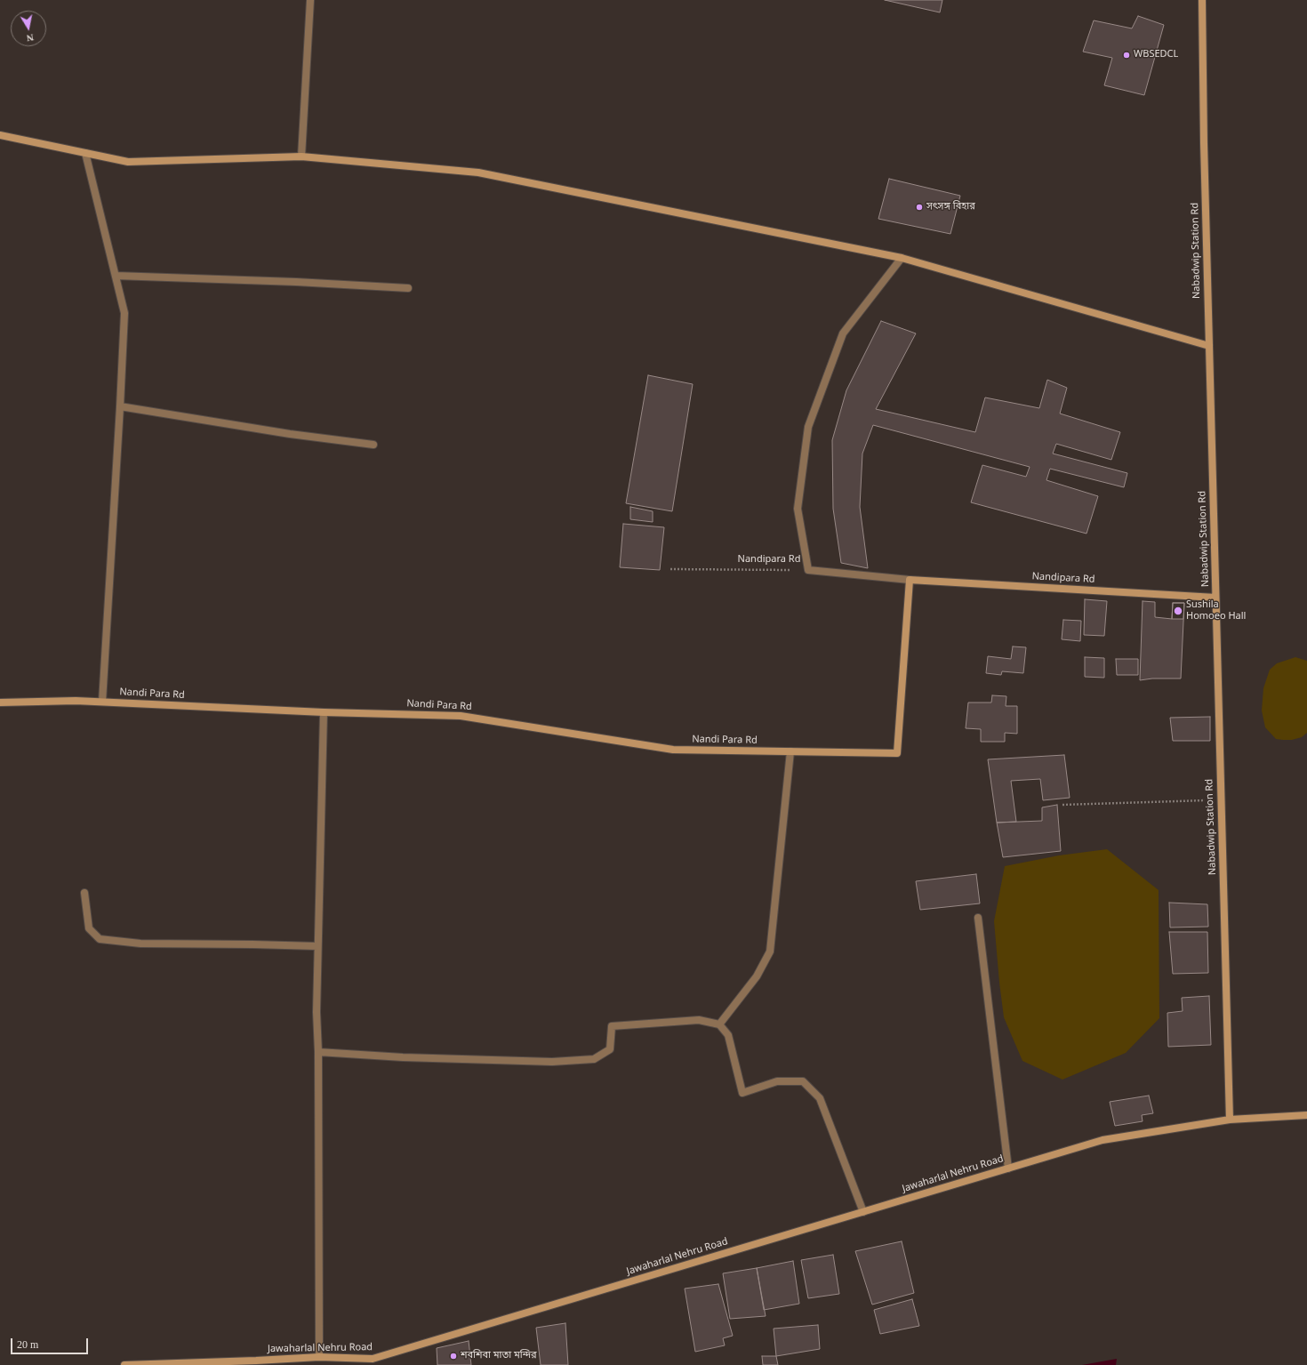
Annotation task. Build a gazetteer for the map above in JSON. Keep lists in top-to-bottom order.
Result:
{
  "streets": {
    "street": [
      "Nabadwip Station Rd",
      "Nandipara Rd",
      "Nandi Para Rd",
      "Jawaharlal Nehru Road"
    ]
  },
  "crossings": [
    ["Nabadwip Station Rd", "Nandipara Rd"],
    ["Nabadwip Station Rd", "Jawaharlal Nehru Road"],
    ["Nandipara Rd", "Nandi Para Rd"]
  ],
  "places": [
    "WBSEDCL",
    "সৎসঙ্গ বিহার",
    "Sushila Homoeo Hall",
    "শবশিবা মাতা মন্দির"
  ],
  "scale_bar": "20 m",
  "north": "bottom"
}
